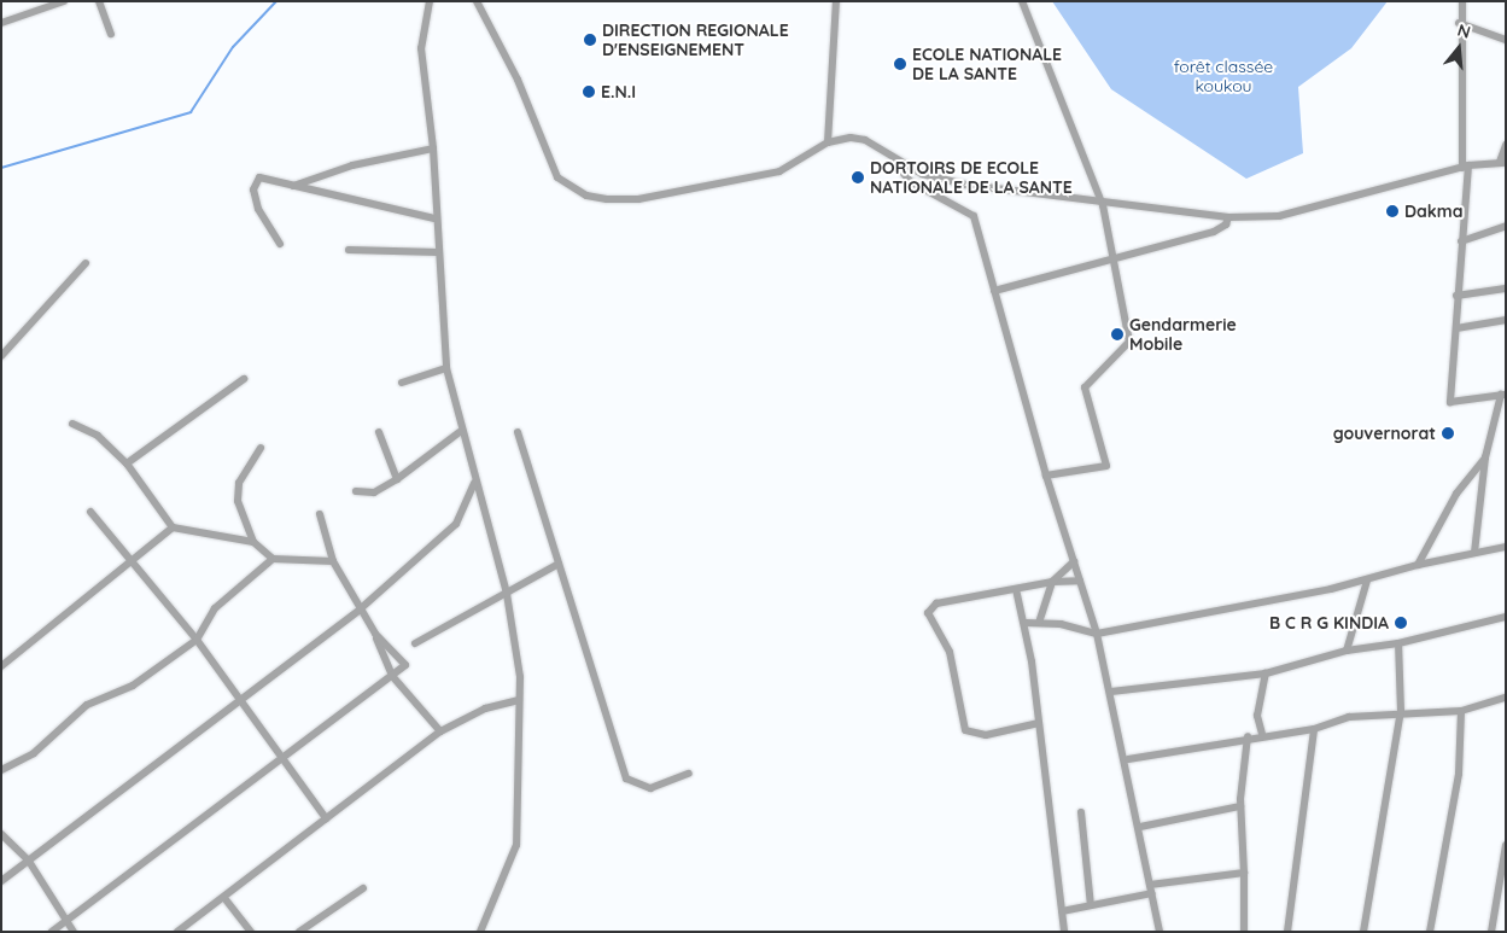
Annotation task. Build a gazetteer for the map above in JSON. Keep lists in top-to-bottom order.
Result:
{
  "parks": ["forêt classée koukou"],
  "places": [
    "DIRECTION REGIONALE D'ENSEIGNEMENT",
    "ECOLE NATIONALE DE LA SANTE",
    "E.N.I",
    "DORTOIRS DE ECOLE NATIONALE DE LA SANTE",
    "Dakma",
    "Gendarmerie Mobile",
    "gouvernorat",
    "B C R G KINDIA"
  ],
  "north": "top"
}
